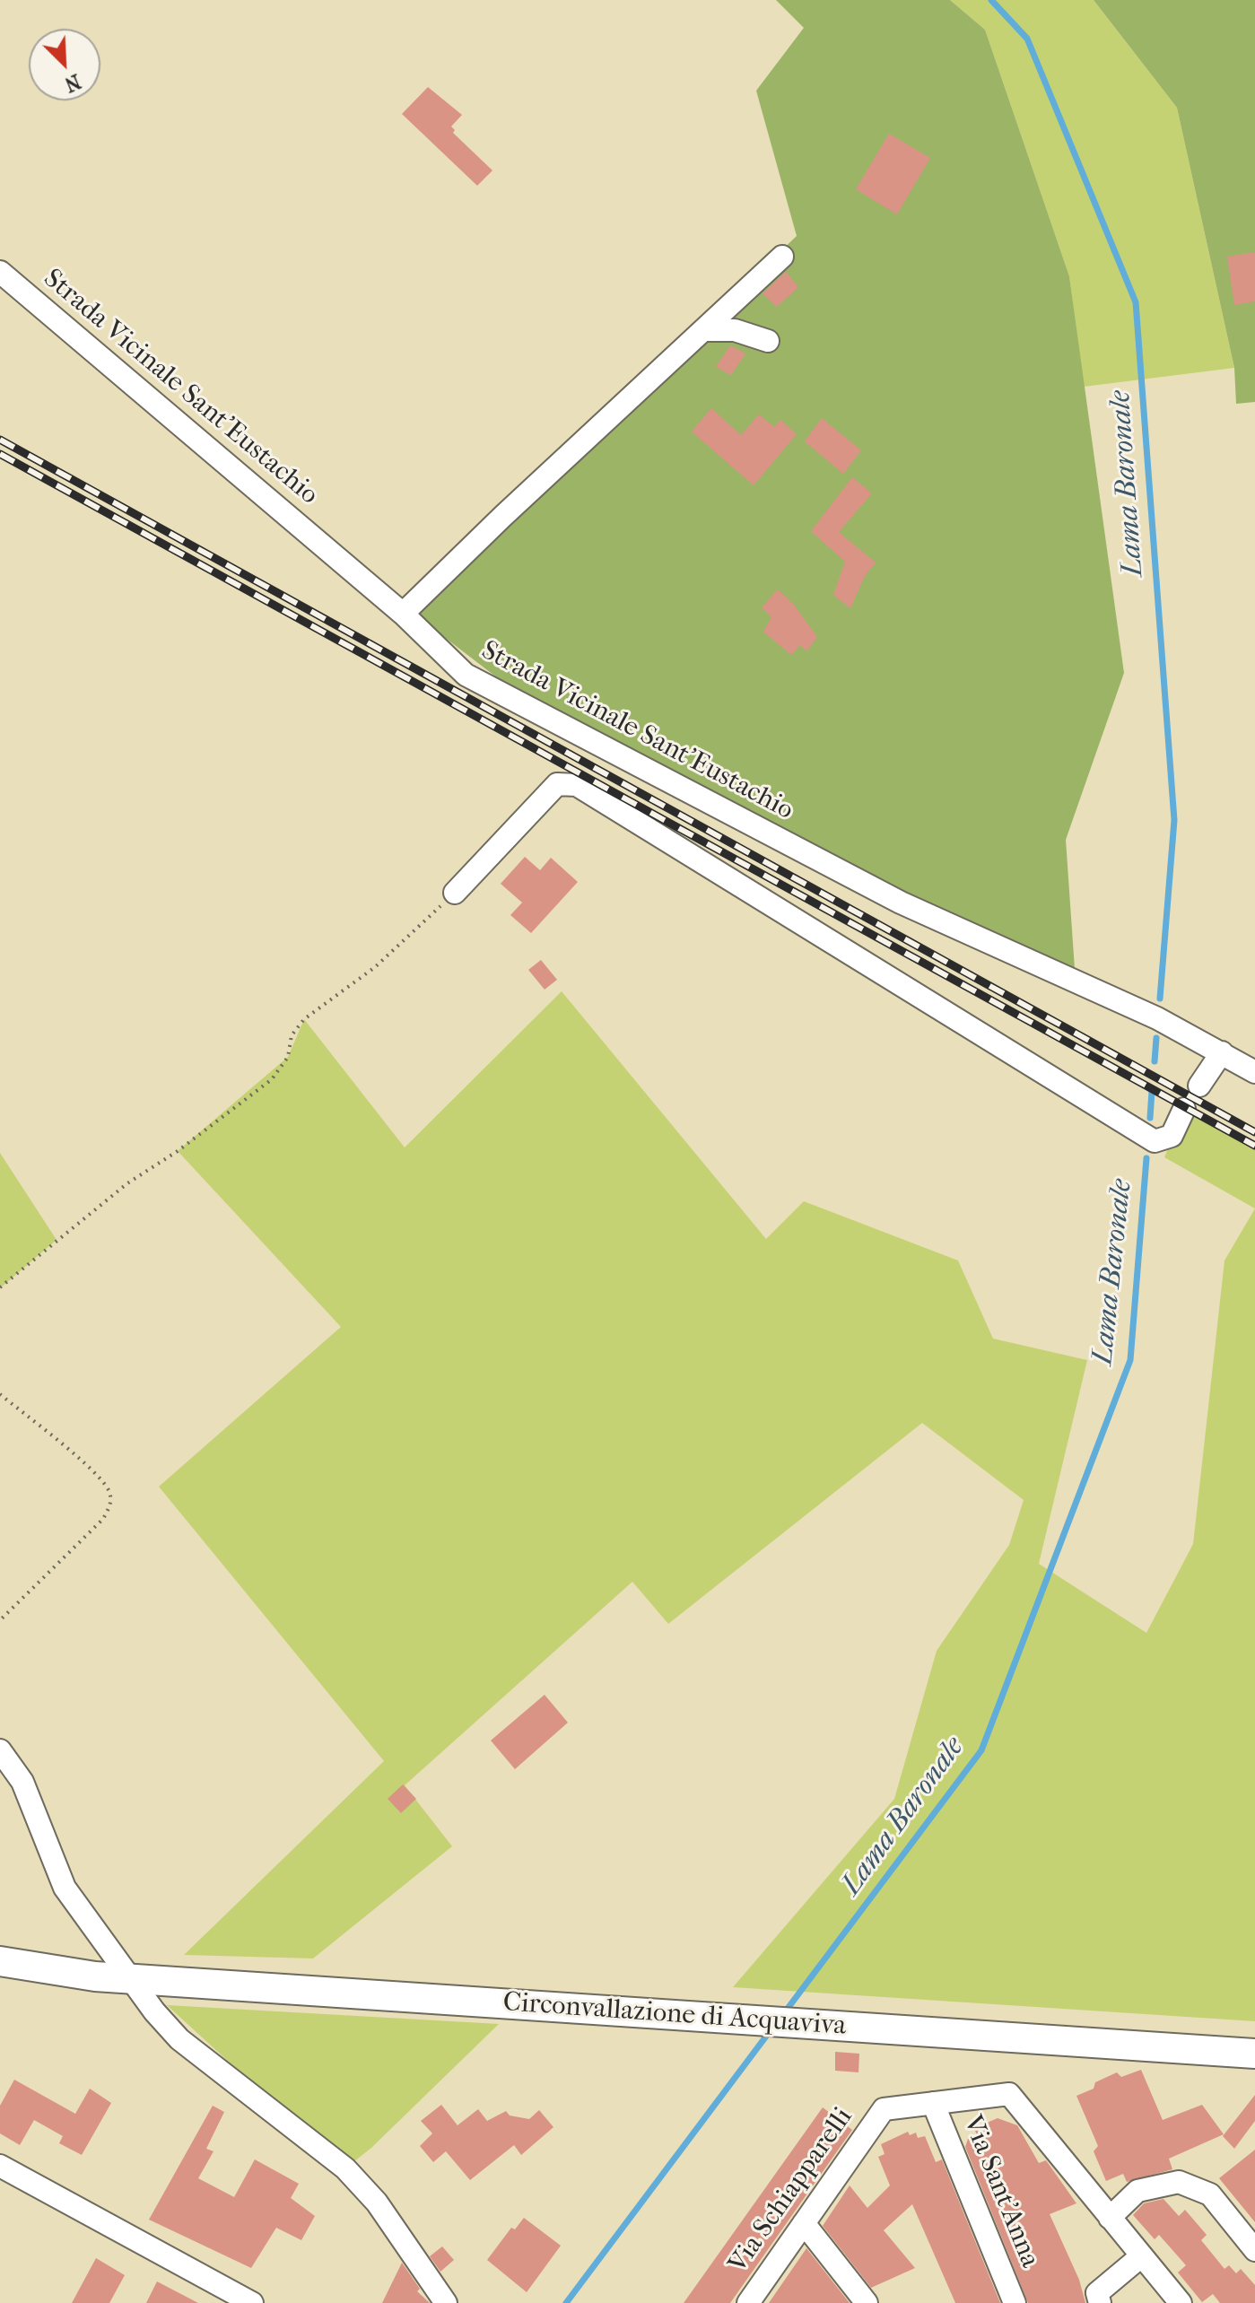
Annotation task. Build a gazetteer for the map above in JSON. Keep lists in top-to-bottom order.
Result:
{
  "streets": {
    "main road": ["Circonvallazione di Acquaviva"],
    "street": ["Strada Vicinale Sant'Eustachio", "Via Schiapparelli", "Via Sant'Anna"]
  },
  "crossings": [
    ["Via Schiapparelli", "Via Sant'Anna"]
  ],
  "water": ["Lama Baronale"],
  "north": "bottom right"
}
